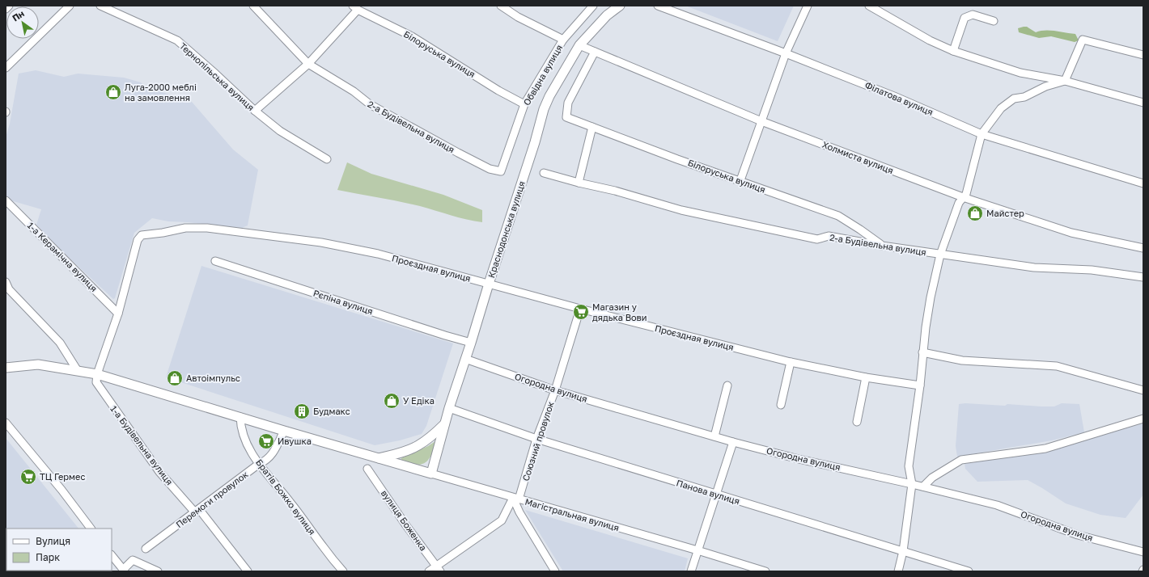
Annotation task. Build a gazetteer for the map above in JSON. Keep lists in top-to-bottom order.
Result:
{
  "streets": {
    "main road": ["Краснодонська вулиця", "Магістральная вулиця"],
    "street": [
      "Білоруська вулиця",
      "Обвідна вулиця",
      "Тернопільська вулиця",
      "Філатова вулиця",
      "2-а Будівельна вулиця",
      "Холмиста вулиця",
      "1-а Керамічна вулиця",
      "Проєздная вулиця",
      "Рєпіна вулиця",
      "Огородна вулиця",
      "Союзний провулок",
      "1-а Будівельна вулиця",
      "Панова вулиця",
      "Братів Божко вулиця",
      "Перемоги провулок",
      "вулиця Боженка"
    ]
  },
  "crossings": [
    ["Білоруська вулиця", "Обвідна вулиця"],
    ["Білоруська вулиця", "2-а Будівельна вулиця"],
    ["Білоруська вулиця", "Холмиста вулиця"],
    ["Обвідна вулиця", "2-а Будівельна вулиця"],
    ["Холмиста вулиця", "Краснодонська вулиця"],
    ["Краснодонська вулиця", "Проєздная вулиця"],
    ["Краснодонська вулиця", "Рєпіна вулиця"],
    ["Краснодонська вулиця", "Огородна вулиця"],
    ["Краснодонська вулиця", "Панова вулиця"],
    ["Краснодонська вулиця", "Магістральная вулиця"],
    ["1-а Керамічна вулиця", "Проєздная вулиця"],
    ["Проєздная вулиця", "Союзний провулок"],
    ["Огородна вулиця", "Союзний провулок"],
    ["Союзний провулок", "Панова вулиця"],
    ["Союзний провулок", "Магістральная вулиця"],
    ["Союзний провулок", "вулиця Боженка"],
    ["1-а Будівельна вулиця", "Перемоги провулок"],
    ["Братів Божко вулиця", "Перемоги провулок"],
    ["Перемоги провулок", "Магістральная вулиця"]
  ],
  "places": {
    "shop": [
      "Луга-2000 меблі на замовлення",
      "Майстер",
      "Автоімпульс",
      "У Едіка"
    ],
    "supermarket": ["Магазин у дядька Вови", "Ивушка", "ТЦ Гермес"],
    "building": ["Будмакс"]
  },
  "legend": ["Вулиця", "Парк"],
  "north": "top left"
}
